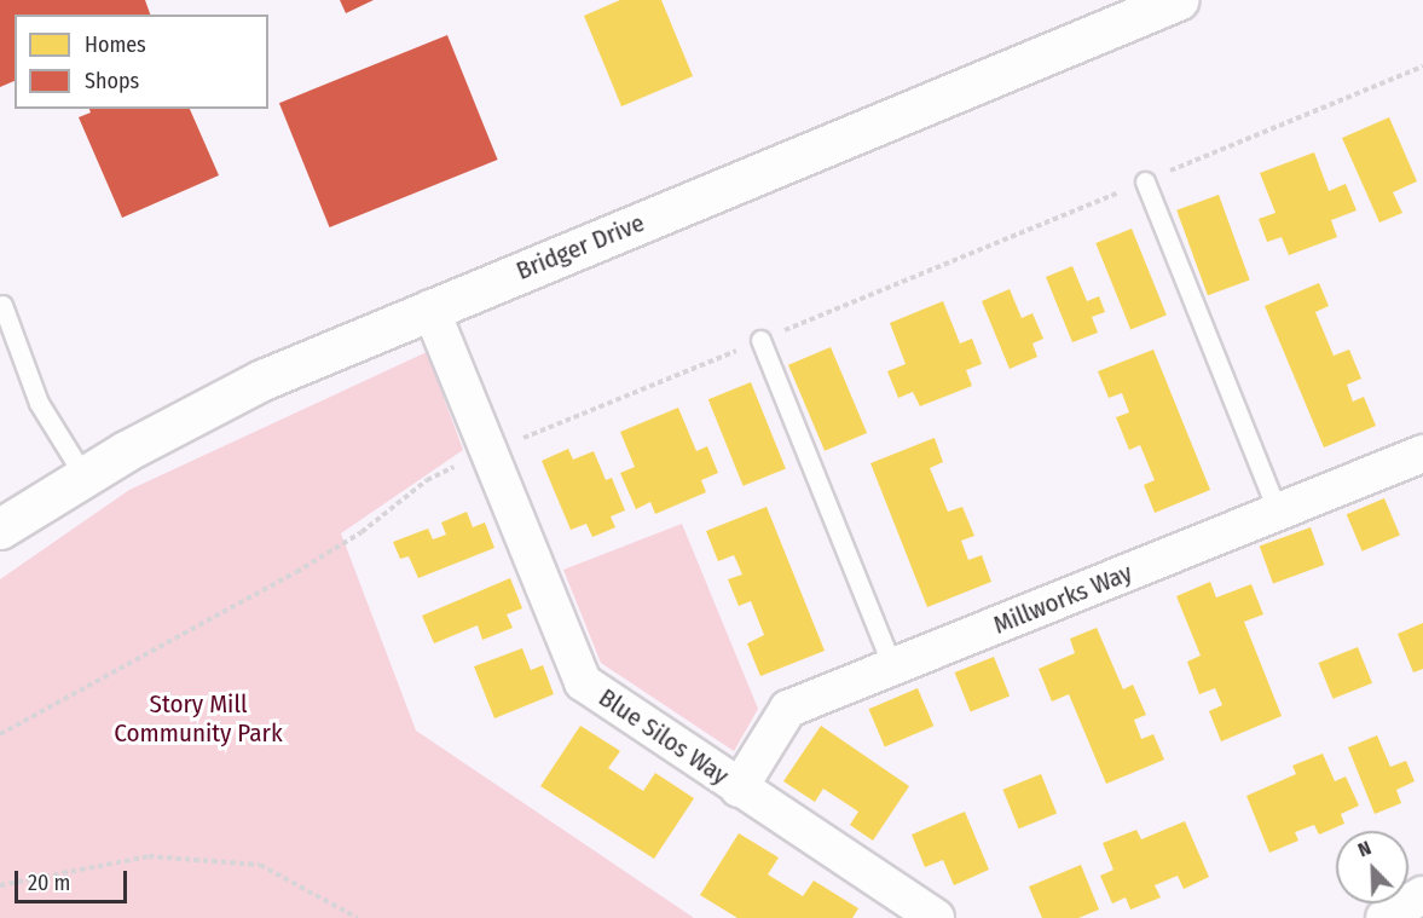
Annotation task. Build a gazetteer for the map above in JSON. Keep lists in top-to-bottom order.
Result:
{
  "streets": {
    "main road": ["Bridger Drive"],
    "street": ["Millworks Way", "Blue Silos Way"]
  },
  "crossings": [
    ["Bridger Drive", "Blue Silos Way"],
    ["Millworks Way", "Blue Silos Way"]
  ],
  "parks": ["Story Mill Community Park"],
  "legend": ["Homes", "Shops"],
  "scale_bar": "20 m",
  "north": "top left"
}
